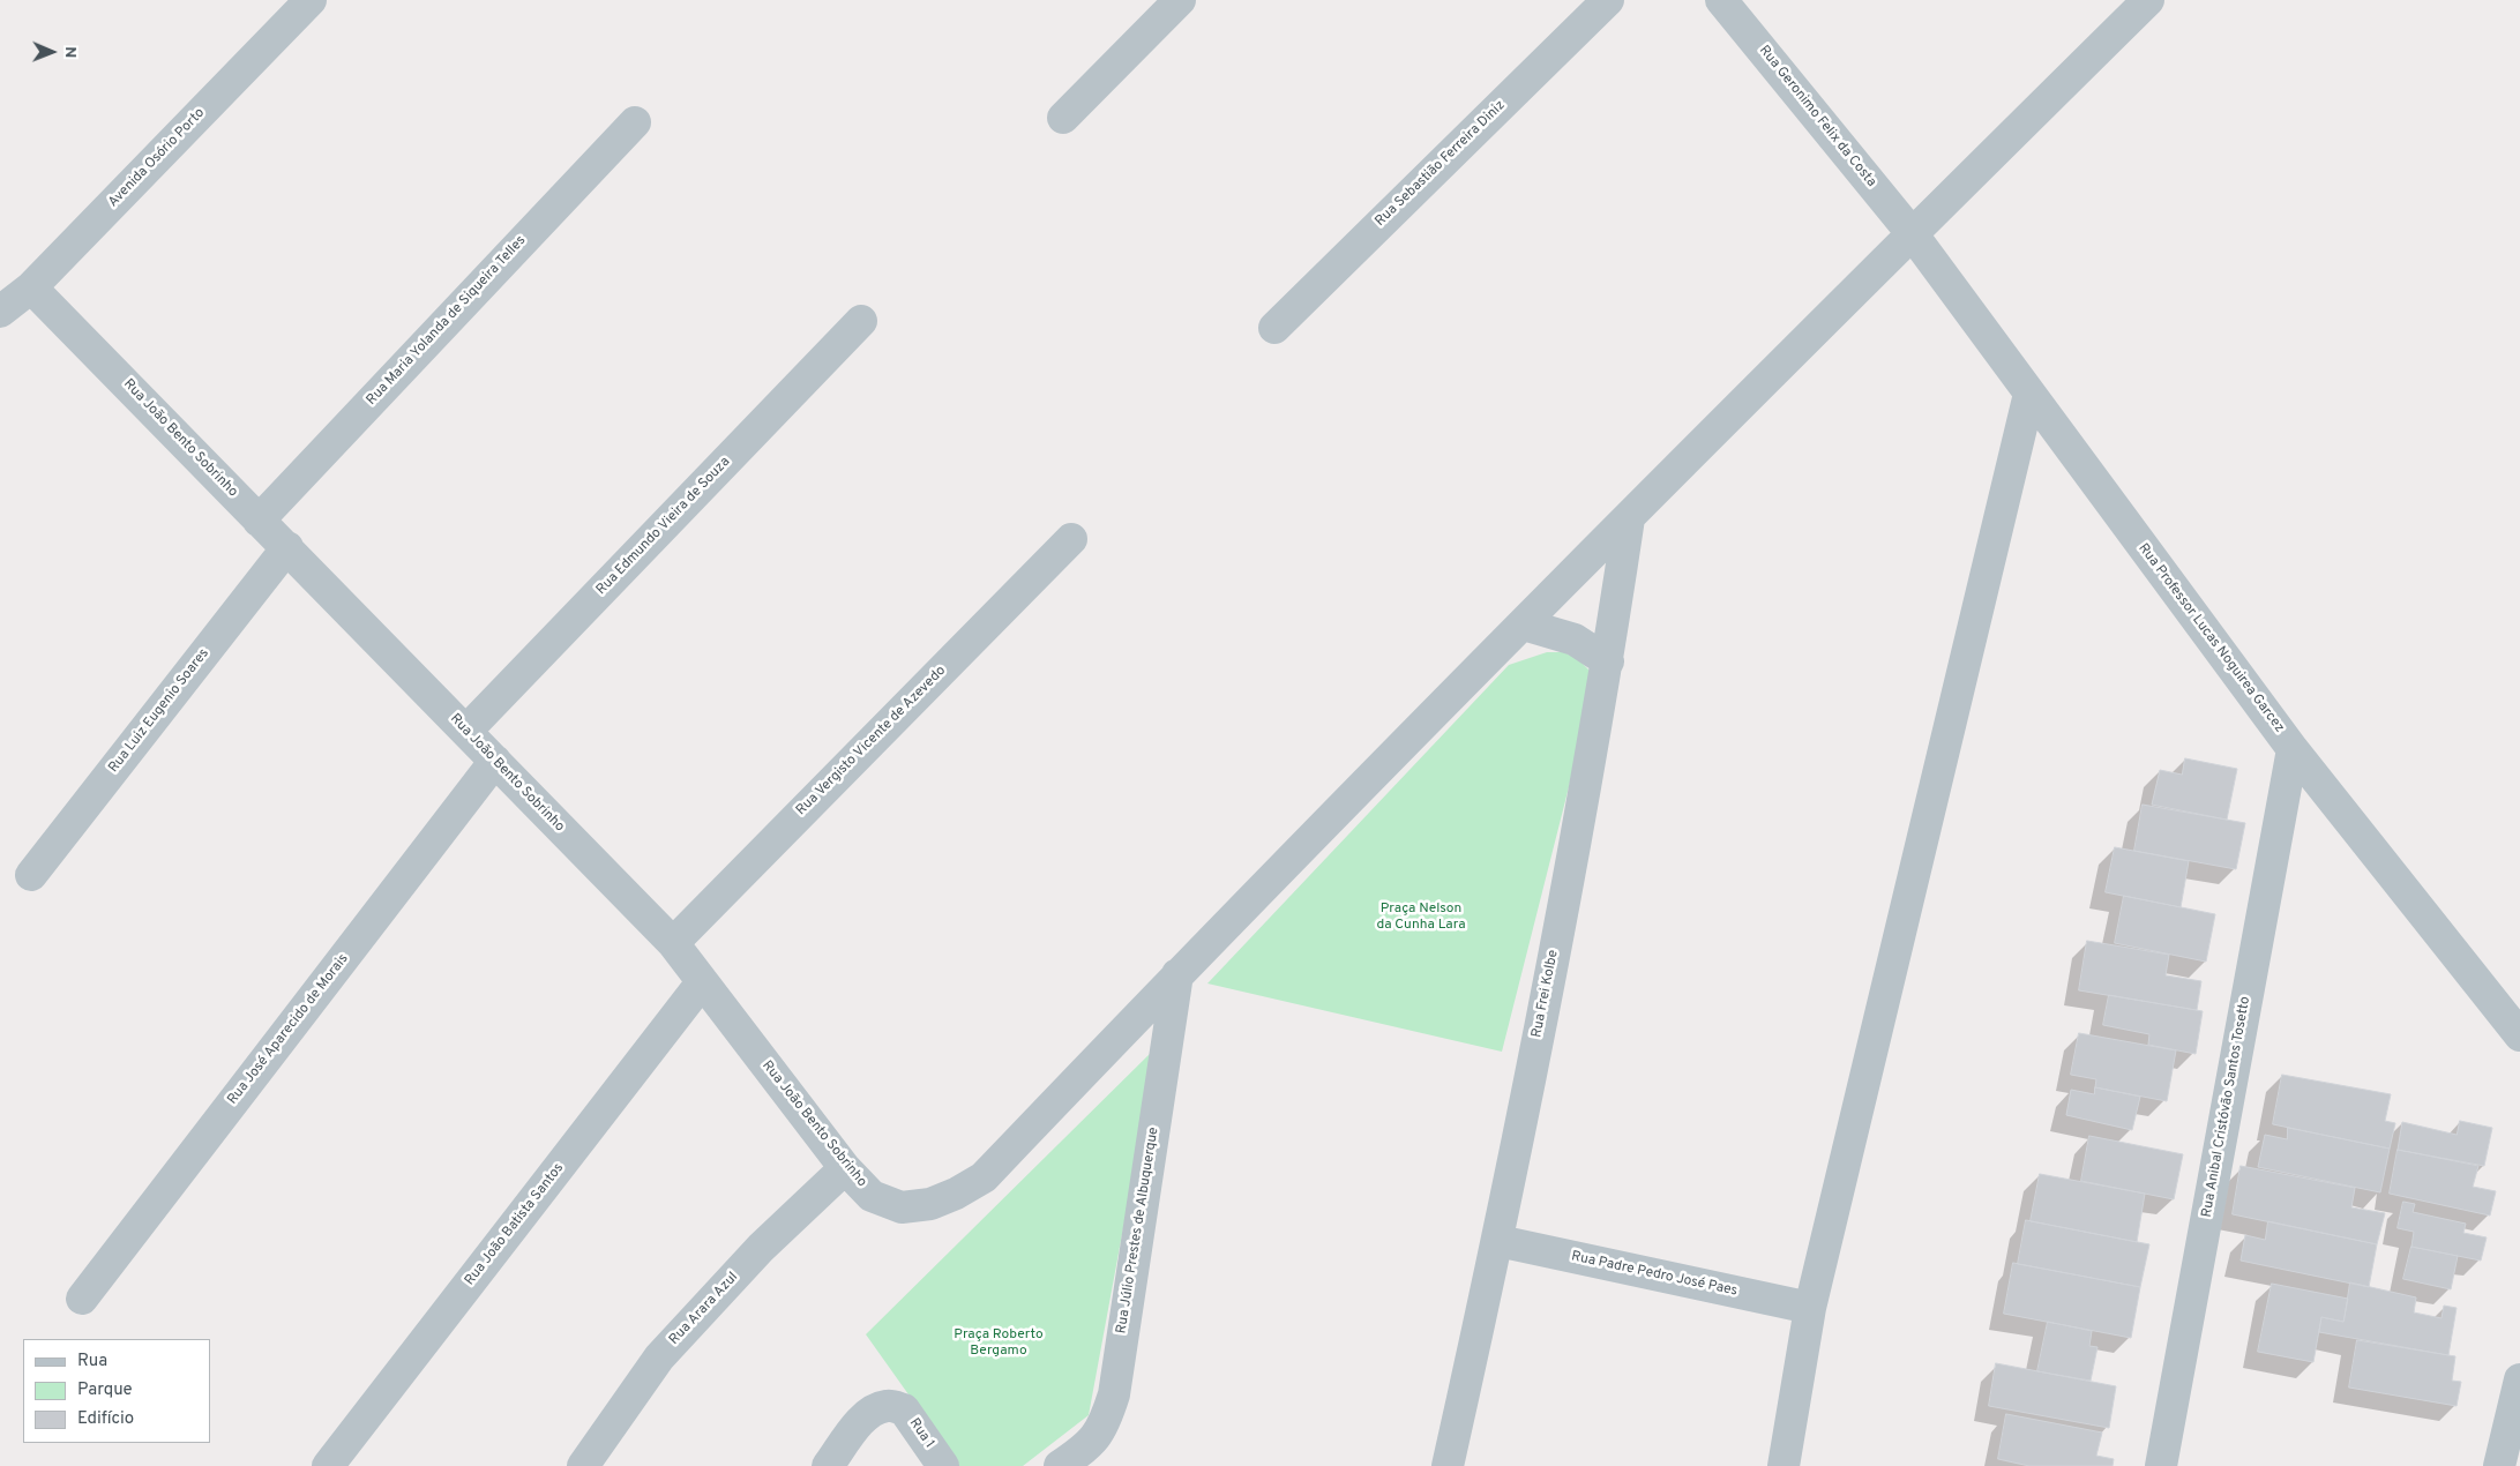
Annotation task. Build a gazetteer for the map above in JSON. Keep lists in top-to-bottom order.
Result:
{
  "streets": {
    "street": [
      "Rua Geronimo Felix da Costa",
      "Avenida Osório Porto",
      "Rua Sebastião Ferreira Diniz",
      "Rua Maria Yolanda de Siqueira Telles",
      "Rua João Bento Sobrinho",
      "Rua Edmundo Vieira de Souza",
      "Rua Professor Lucas Noguirea Garcez",
      "Rua Luiz Eugenio Soares",
      "Rua Vergisto Vicente de Azevedo",
      "Rua Frei Kolbe",
      "Rua José Aparecido de Morais",
      "Rua Anibal Cristóvão Santos Tosetto",
      "Rua João Batista Santos",
      "Rua Júlio Prestes de Albuquerque",
      "Rua Padre Pedro José Paes",
      "Rua Arara Azul",
      "Rua 1"
    ]
  },
  "crossings": [
    ["Rua Geronimo Felix da Costa", "Rua João Bento Sobrinho"],
    ["Rua Geronimo Felix da Costa", "Rua Professor Lucas Noguirea Garcez"],
    ["Avenida Osório Porto", "Rua João Bento Sobrinho"],
    ["Rua Maria Yolanda de Siqueira Telles", "Rua João Bento Sobrinho"],
    ["Rua João Bento Sobrinho", "Rua Edmundo Vieira de Souza"],
    ["Rua João Bento Sobrinho", "Rua Professor Lucas Noguirea Garcez"],
    ["Rua João Bento Sobrinho", "Rua Luiz Eugenio Soares"],
    ["Rua João Bento Sobrinho", "Rua Vergisto Vicente de Azevedo"],
    ["Rua João Bento Sobrinho", "Rua Frei Kolbe"],
    ["Rua João Bento Sobrinho", "Rua José Aparecido de Morais"],
    ["Rua João Bento Sobrinho", "Rua João Batista Santos"],
    ["Rua João Bento Sobrinho", "Rua Júlio Prestes de Albuquerque"],
    ["Rua João Bento Sobrinho", "Rua Arara Azul"],
    ["Rua Professor Lucas Noguirea Garcez", "Rua Anibal Cristóvão Santos Tosetto"],
    ["Rua Frei Kolbe", "Rua Padre Pedro José Paes"]
  ],
  "parks": ["Praça Nelson da Cunha Lara", "Praça Roberto Bergamo"],
  "legend": ["Rua", "Parque", "Edifício"],
  "north": "right"
}
